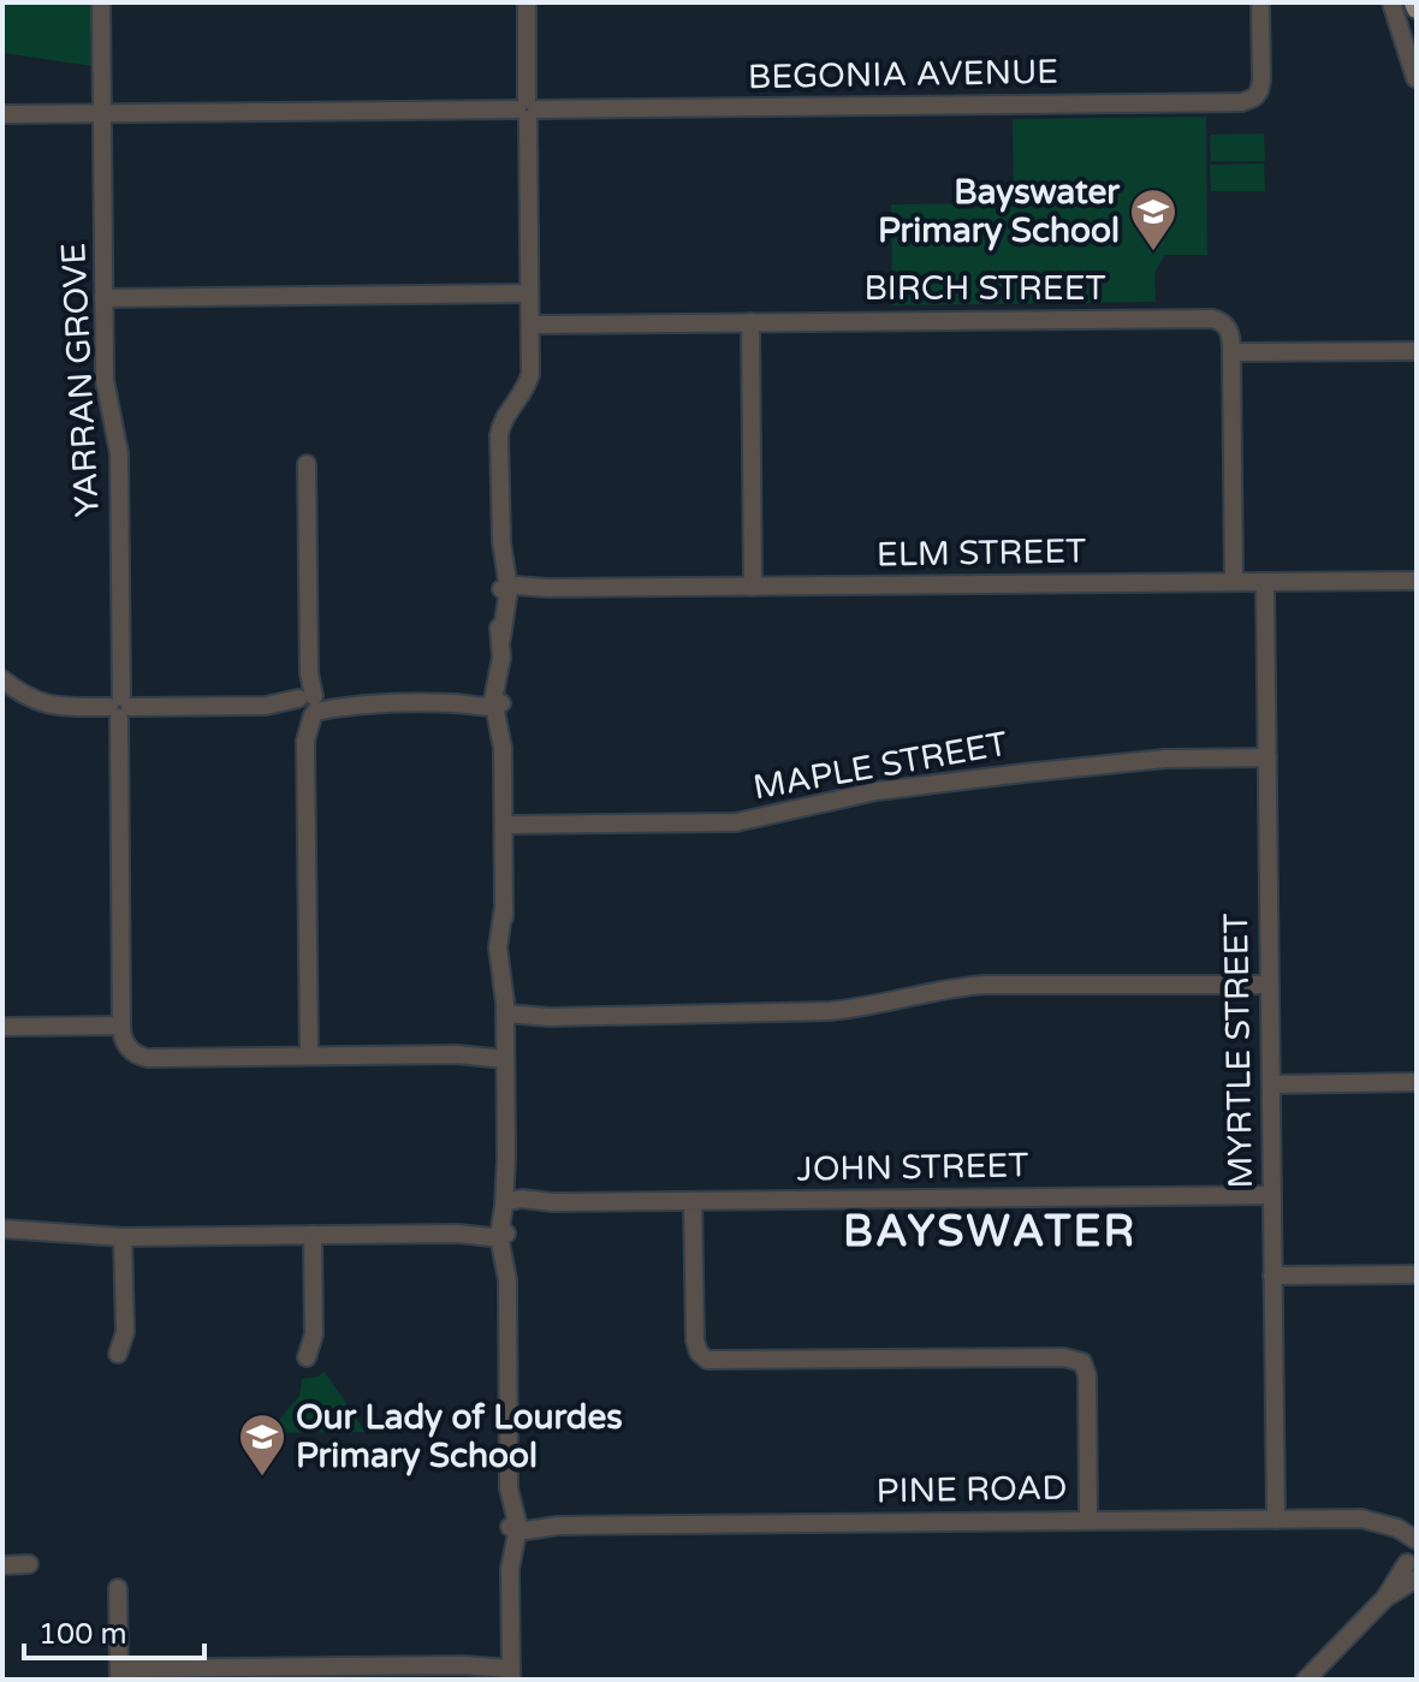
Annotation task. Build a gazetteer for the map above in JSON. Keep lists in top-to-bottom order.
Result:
{
  "streets": {
    "street": [
      "BEGONIA AVENUE",
      "BIRCH STREET",
      "YARRAN GROVE",
      "ELM STREET",
      "MAPLE STREET",
      "MYRTLE STREET",
      "JOHN STREET",
      "PINE ROAD"
    ]
  },
  "crossings": [
    ["BEGONIA AVENUE", "YARRAN GROVE"],
    ["ELM STREET", "MYRTLE STREET"],
    ["MAPLE STREET", "MYRTLE STREET"],
    ["MYRTLE STREET", "JOHN STREET"],
    ["MYRTLE STREET", "PINE ROAD"]
  ],
  "districts": ["BAYSWATER"],
  "places": {
    "school or university": ["Bayswater Primary School", "Our Lady of Lourdes Primary School"]
  },
  "scale_bar": "100 m"
}
